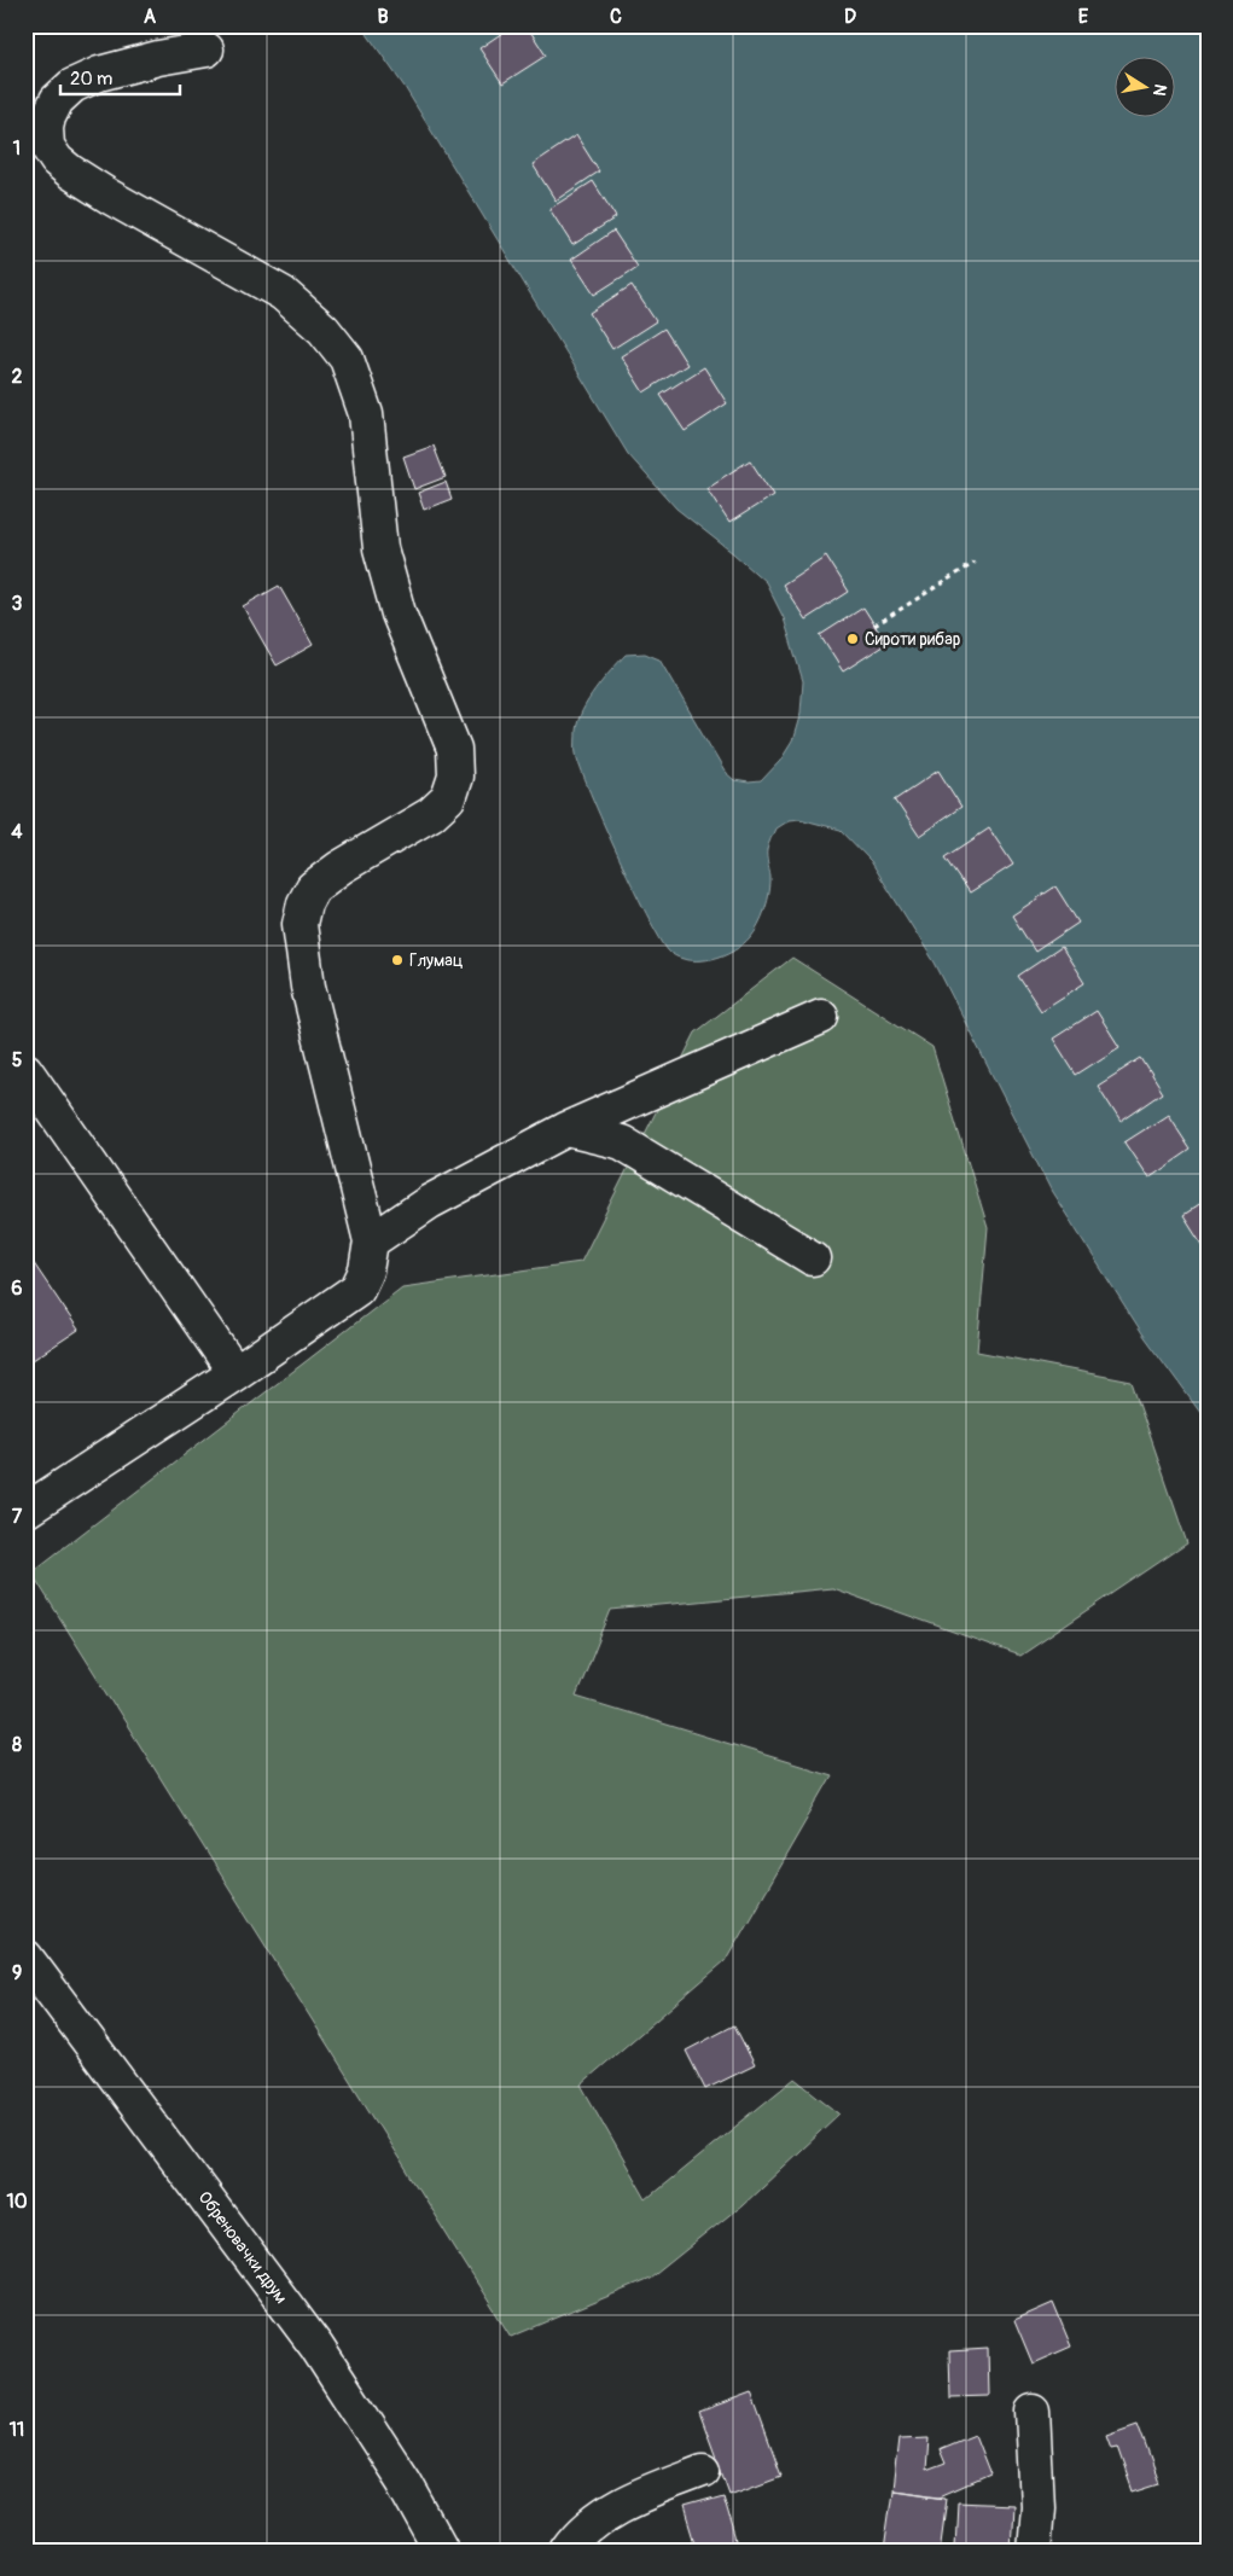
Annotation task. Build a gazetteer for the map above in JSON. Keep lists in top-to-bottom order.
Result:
{
  "streets": {
    "street": ["Обреновачки друм"]
  },
  "places": ["Сироти рибар", "Глумац"],
  "scale_bar": "20 m",
  "north": "right",
  "grid": {
    "columns": [
      "A",
      "B",
      "C",
      "D",
      "E"
    ],
    "rows": [
      "1",
      "2",
      "3",
      "4",
      "5",
      "6",
      "7",
      "8",
      "9",
      "10",
      "11"
    ]
  }
}
